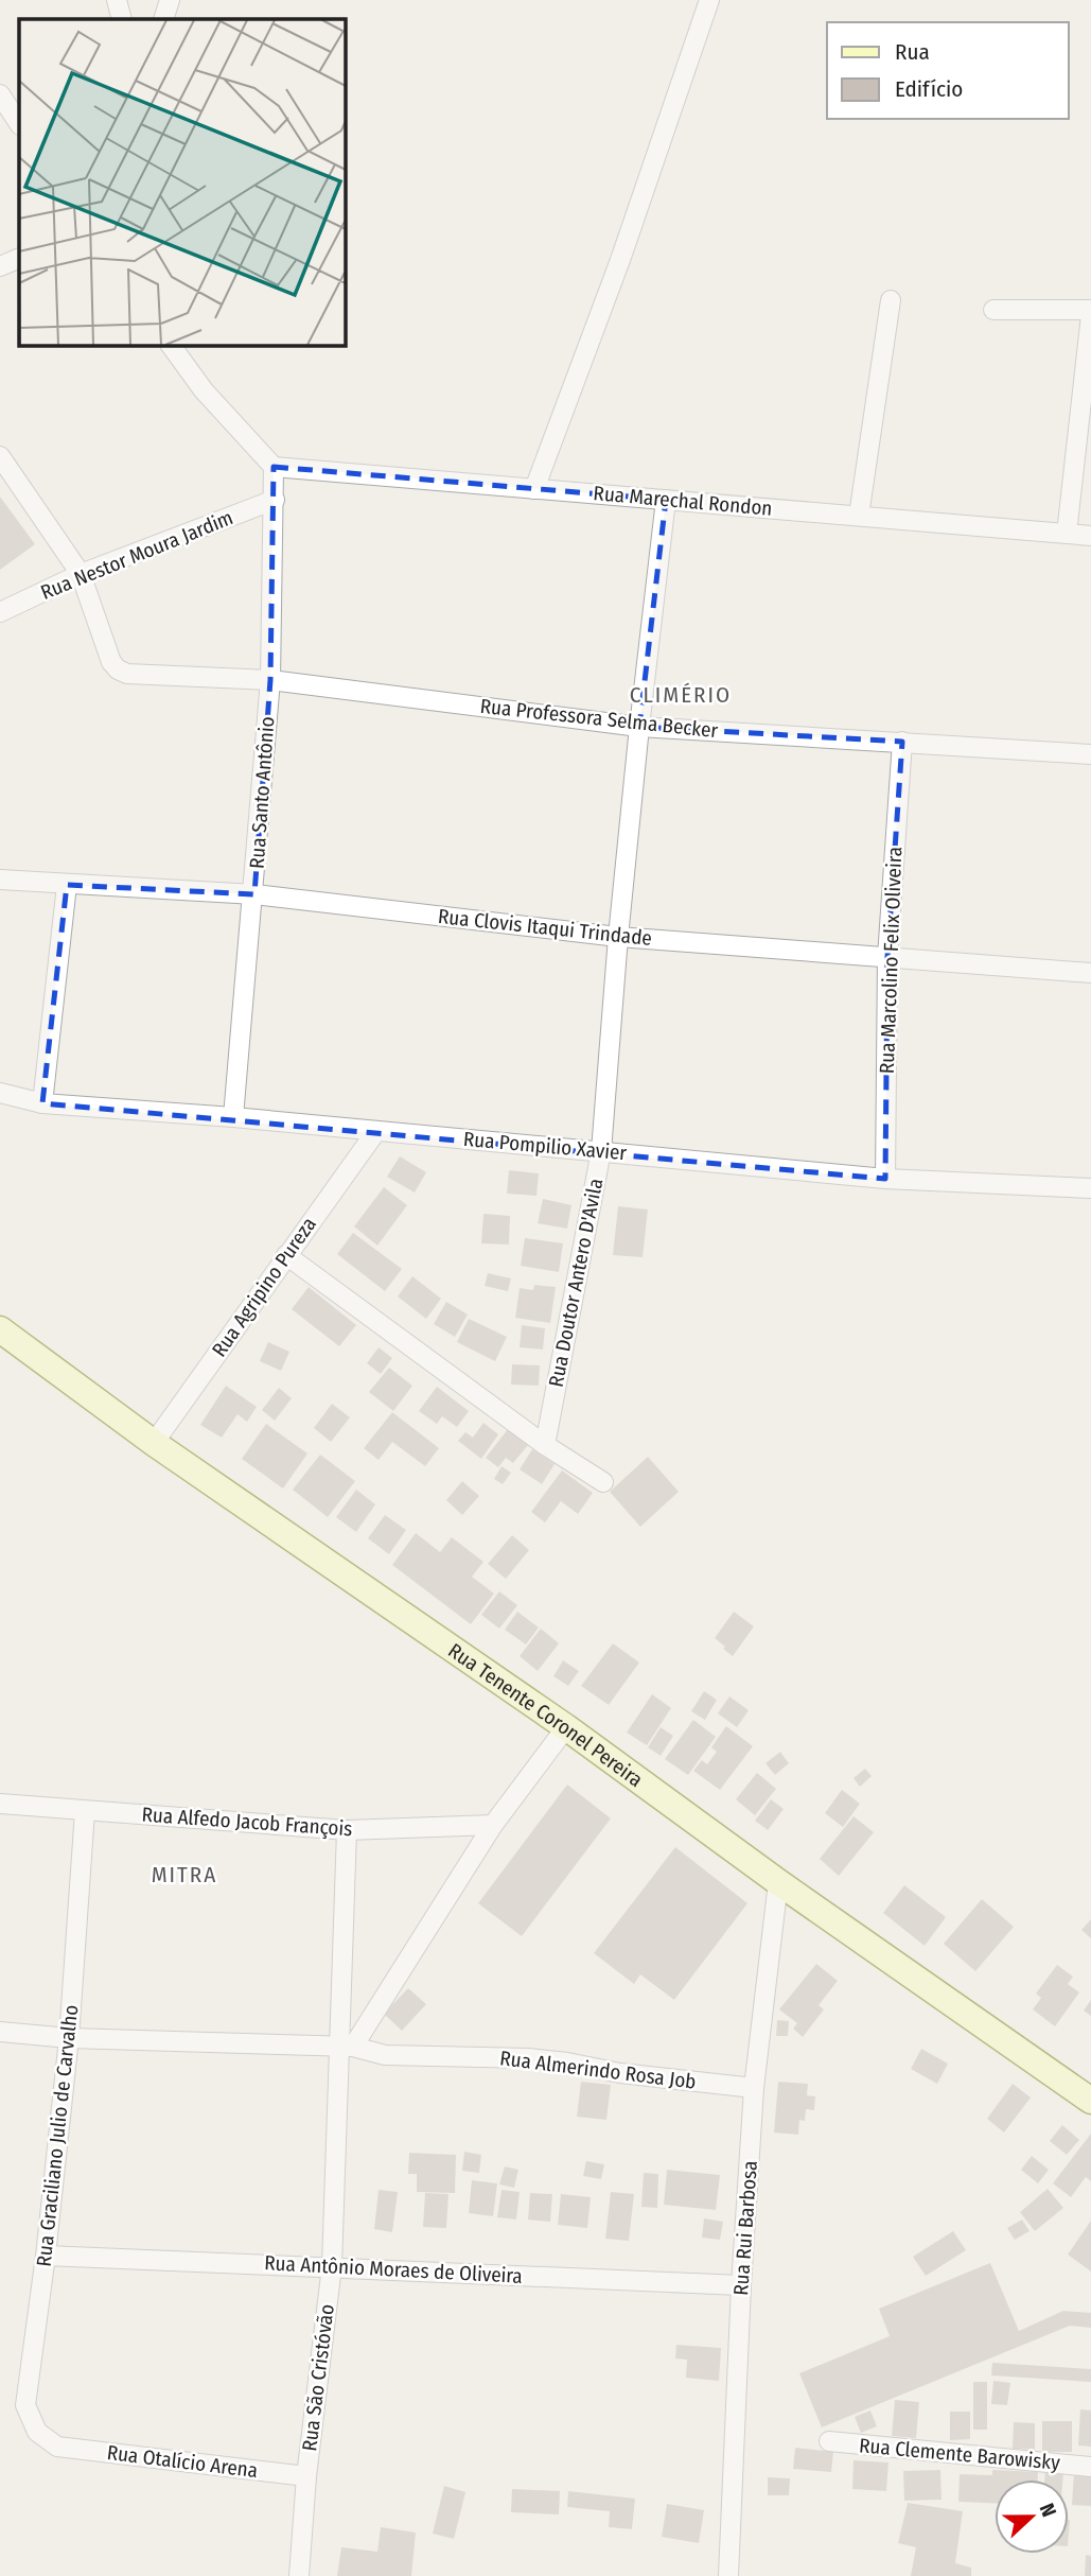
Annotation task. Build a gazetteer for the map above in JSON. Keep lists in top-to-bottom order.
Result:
{
  "streets": {
    "main road": ["Rua Tenente Coronel Pereira"],
    "street": [
      "Rua Marechal Rondon",
      "Rua Nestor Moura Jardim",
      "Rua Professora Selma Becker",
      "Rua Santo Antônio",
      "Rua Clovis Itaqui Trindade",
      "Rua Marcolino Felix Oliveira",
      "Rua Pompilio Xavier",
      "Rua Doutor Antero D'Avila",
      "Rua Agripino Pureza",
      "Rua Alfedo Jacob François",
      "Rua Almerindo Rosa Job",
      "Rua Graciliano Julio de Carvalho",
      "Rua Rui Barbosa",
      "Rua Antônio Moraes de Oliveira",
      "Rua São Cristóvão",
      "Rua Clemente Barowisky",
      "Rua Otalício Arena"
    ]
  },
  "crossings": [
    ["Rua Marechal Rondon", "Rua Santo Antônio"],
    ["Rua Marechal Rondon", "Rua Doutor Antero D'Avila"],
    ["Rua Nestor Moura Jardim", "Rua Professora Selma Becker"],
    ["Rua Nestor Moura Jardim", "Rua Santo Antônio"],
    ["Rua Professora Selma Becker", "Rua Santo Antônio"],
    ["Rua Professora Selma Becker", "Rua Marcolino Felix Oliveira"],
    ["Rua Professora Selma Becker", "Rua Doutor Antero D'Avila"],
    ["Rua Santo Antônio", "Rua Clovis Itaqui Trindade"],
    ["Rua Santo Antônio", "Rua Pompilio Xavier"],
    ["Rua Clovis Itaqui Trindade", "Rua Marcolino Felix Oliveira"],
    ["Rua Clovis Itaqui Trindade", "Rua Doutor Antero D'Avila"],
    ["Rua Marcolino Felix Oliveira", "Rua Pompilio Xavier"],
    ["Rua Pompilio Xavier", "Rua Doutor Antero D'Avila"],
    ["Rua Pompilio Xavier", "Rua Agripino Pureza"],
    ["Rua Agripino Pureza", "Rua Tenente Coronel Pereira"],
    ["Rua Tenente Coronel Pereira", "Rua Rui Barbosa"],
    ["Rua Alfedo Jacob François", "Rua Graciliano Julio de Carvalho"],
    ["Rua Alfedo Jacob François", "Rua São Cristóvão"],
    ["Rua Almerindo Rosa Job", "Rua Graciliano Julio de Carvalho"],
    ["Rua Almerindo Rosa Job", "Rua Rui Barbosa"],
    ["Rua Almerindo Rosa Job", "Rua São Cristóvão"],
    ["Rua Graciliano Julio de Carvalho", "Rua Antônio Moraes de Oliveira"],
    ["Rua Graciliano Julio de Carvalho", "Rua Otalício Arena"],
    ["Rua Rui Barbosa", "Rua Antônio Moraes de Oliveira"],
    ["Rua Antônio Moraes de Oliveira", "Rua São Cristóvão"],
    ["Rua São Cristóvão", "Rua Otalício Arena"]
  ],
  "districts": ["CLIMÉRIO", "MITRA"],
  "legend": ["Rua", "Edifício"],
  "north": "right"
}
